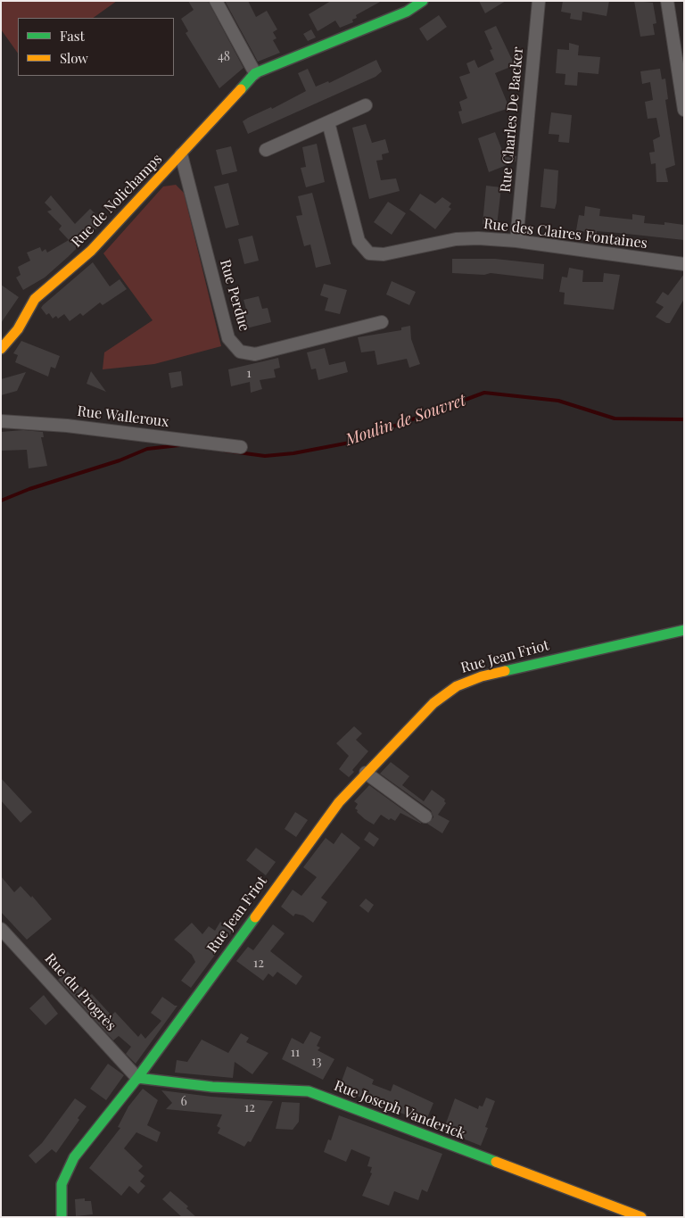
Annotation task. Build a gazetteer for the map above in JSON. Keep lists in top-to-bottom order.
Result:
{
  "streets": {
    "street": [
      "Rue Charles De Backer",
      "Rue de Nolichamps",
      "Rue des Claires Fontaines",
      "Rue Perdue",
      "Rue Walleroux",
      "Rue Jean Friot",
      "Rue du Progrès",
      "Rue Joseph Vanderick"
    ]
  },
  "crossings": [
    ["Rue Charles De Backer", "Rue des Claires Fontaines"],
    ["Rue de Nolichamps", "Rue Perdue"],
    ["Rue Jean Friot", "Rue du Progrès"],
    ["Rue Jean Friot", "Rue Joseph Vanderick"],
    ["Rue du Progrès", "Rue Joseph Vanderick"]
  ],
  "water": ["Moulin de Souvret"],
  "house_numbers": [
    "48",
    "1",
    "12",
    "11",
    "13",
    "6",
    "12"
  ],
  "legend": ["Fast", "Slow"]
}
